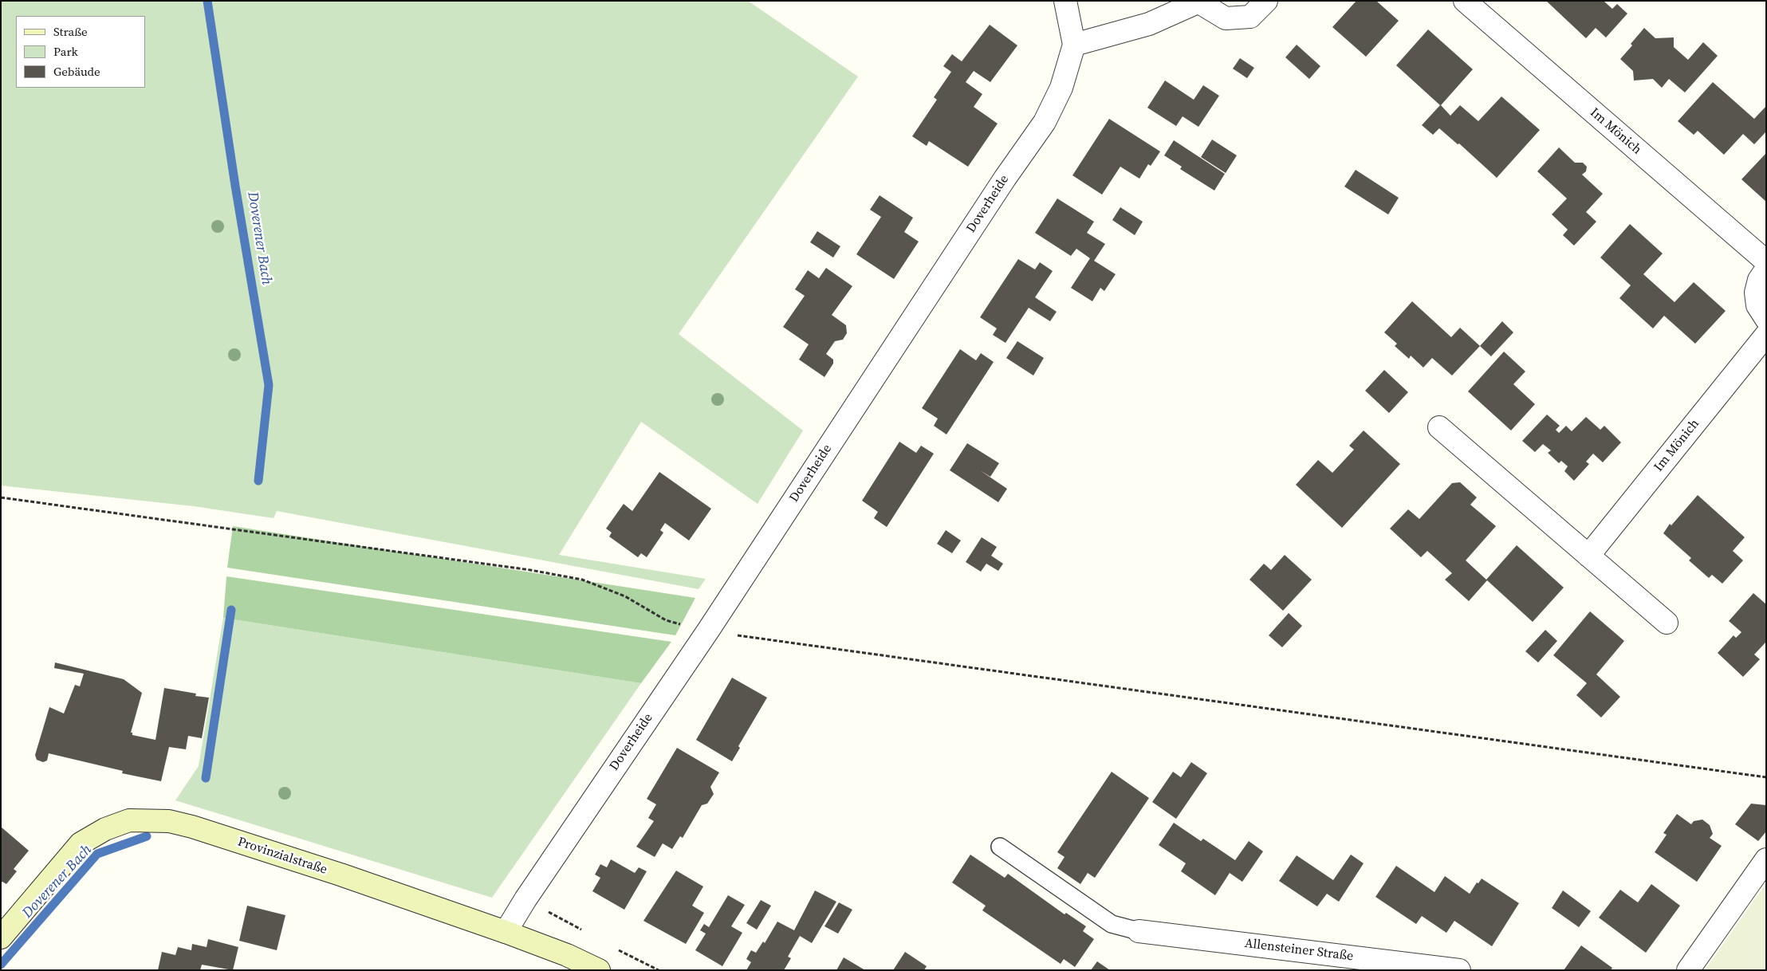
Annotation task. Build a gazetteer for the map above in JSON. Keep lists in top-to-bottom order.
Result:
{
  "streets": {
    "main road": ["Provinzialstraße"],
    "street": ["Im Mönich", "Doverheide", "Allensteiner Straße"]
  },
  "crossings": [
    ["Doverheide", "Provinzialstraße"]
  ],
  "water": ["Doverener Bach"],
  "legend": ["Straße", "Park", "Gebäude"]
}
